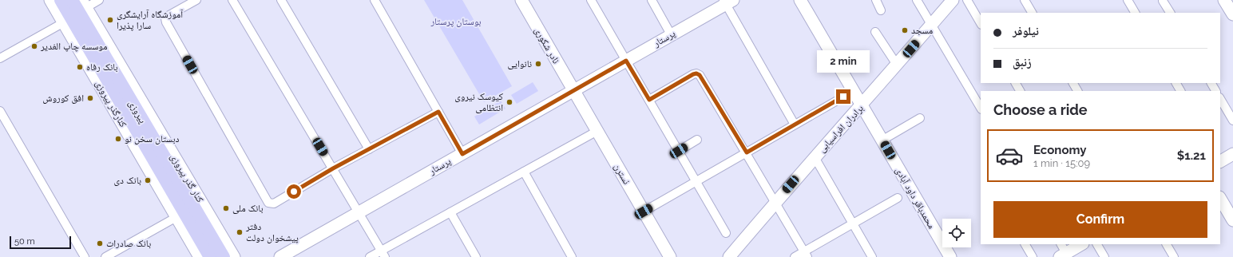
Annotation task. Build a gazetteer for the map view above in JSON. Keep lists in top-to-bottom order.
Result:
{
  "streets": {
    "main road": ["پیروزی"],
    "street": [
      "پرستار",
      "نادر شکوری",
      "کنارگذر پیروزی",
      "برادران افراسیابی",
      "نسترن",
      "کنار گذر پیروزی",
      "محمدباقر داود آبادی"
    ]
  },
  "crossings": [
    ["پرستار", "نادر شکوری"],
    ["پرستار", "نسترن"],
    ["نادر شکوری", "نسترن"],
    ["پیروزی", "کنار گذر پیروزی"],
    ["برادران افراسیابی", "محمدباقر داود آبادی"]
  ],
  "parks": ["بوستان پرستار"],
  "places": [
    "آموزشگاه آرایشگری سارا پذیرا",
    "مسجد",
    "موسسه چاپ الغدیر",
    "نانوایی",
    "بانک رفاه",
    "افق کوروش",
    "کیوسک نیروی انتظامی",
    "دبستان سخن نو",
    "بانک دی",
    "بانک ملی",
    "دفتر پیشخوان دولت",
    "بانک صادرات"
  ],
  "scale_bar": "50 m",
  "page": {
    "banner": ["نیلوفر", "زنبق"],
    "bubble": "2 min",
    "heading": "Choose a ride",
    "list": [
      {
        "name": "Economy",
        "note": "1 min · 15:09",
        "value": "$1.21"
      }
    ],
    "buttons": "Confirm",
    "scale": "50 m"
  }
}
